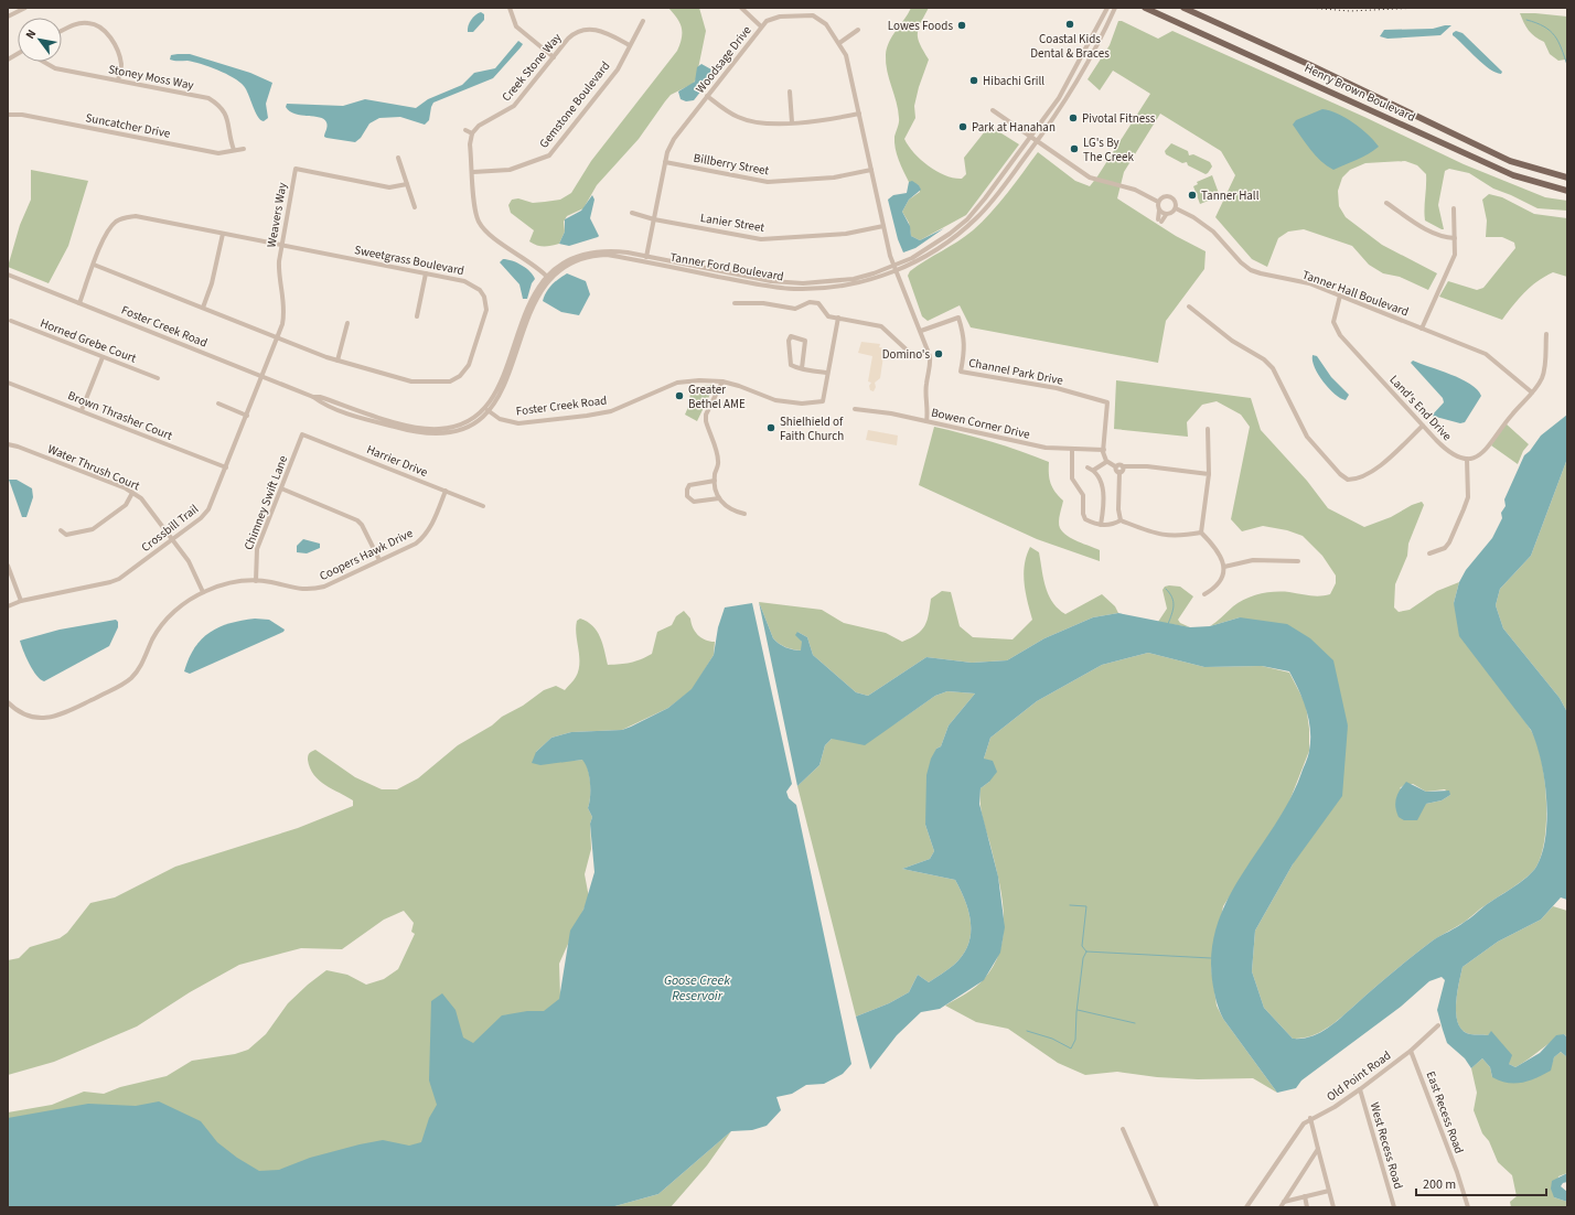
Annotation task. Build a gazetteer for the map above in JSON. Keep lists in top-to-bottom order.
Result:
{
  "streets": {
    "main road": ["Henry Brown Boulevard"],
    "street": [
      "Woodsage Drive",
      "Creek Stone Way",
      "Stoney Moss Way",
      "Gemstone Boulevard",
      "Suncatcher Drive",
      "Billberry Street",
      "Weavers Way",
      "Lanier Street",
      "Sweetgrass Boulevard",
      "Tanner Ford Boulevard",
      "Tanner Hall Boulevard",
      "Foster Creek Road",
      "Horned Grebe Court",
      "Channel Park Drive",
      "Land's End Drive",
      "Brown Thrasher Court",
      "Bowen Corner Drive",
      "Harrier Drive",
      "Water Thrush Court",
      "Chimney Swift Lane",
      "Crossbill Trail",
      "Coopers Hawk Drive",
      "Old Point Road",
      "East Recess Road",
      "West Recess Road"
    ]
  },
  "crossings": [
    ["Woodsage Drive", "Billberry Street"],
    ["Woodsage Drive", "Lanier Street"],
    ["Woodsage Drive", "Tanner Ford Boulevard"],
    ["Woodsage Drive", "Channel Park Drive"],
    ["Woodsage Drive", "Bowen Corner Drive"],
    ["Creek Stone Way", "Gemstone Boulevard"],
    ["Stoney Moss Way", "Suncatcher Drive"],
    ["Weavers Way", "Sweetgrass Boulevard"],
    ["Weavers Way", "Foster Creek Road"],
    ["Weavers Way", "Crossbill Trail"],
    ["Sweetgrass Boulevard", "Foster Creek Road"],
    ["Tanner Ford Boulevard", "Tanner Hall Boulevard"],
    ["Tanner Ford Boulevard", "Foster Creek Road"],
    ["Tanner Hall Boulevard", "Land's End Drive"],
    ["Foster Creek Road", "Crossbill Trail"],
    ["Channel Park Drive", "Bowen Corner Drive"],
    ["Brown Thrasher Court", "Crossbill Trail"],
    ["Harrier Drive", "Chimney Swift Lane"],
    ["Harrier Drive", "Coopers Hawk Drive"],
    ["Water Thrush Court", "Crossbill Trail"],
    ["Water Thrush Court", "Coopers Hawk Drive"],
    ["Chimney Swift Lane", "Coopers Hawk Drive"],
    ["Old Point Road", "East Recess Road"],
    ["Old Point Road", "West Recess Road"]
  ],
  "water": ["Goose Creek Reservoir"],
  "places": [
    "Coastal Kids Dental & Braces",
    "Lowes Foods",
    "Hibachi Grill",
    "Pivotal Fitness",
    "Park at Hanahan",
    "LG's By The Creek",
    "Tanner Hall",
    "Domino's",
    "Greater Bethel AME",
    "Shielhield of Faith Church"
  ],
  "scale_bar": "200 m",
  "north": "top left"
}
